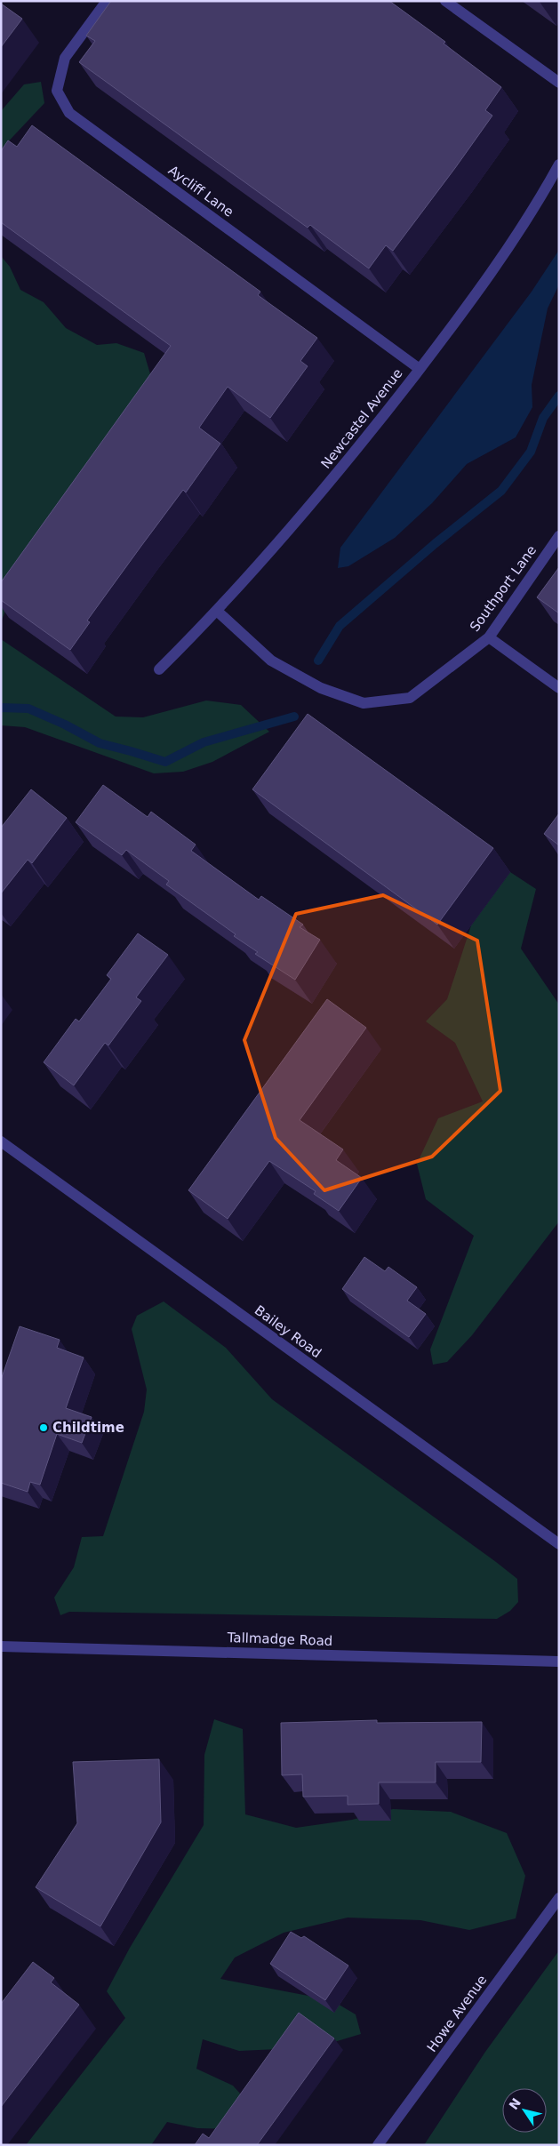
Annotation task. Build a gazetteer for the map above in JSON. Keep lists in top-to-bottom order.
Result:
{
  "streets": {
    "street": [
      "Aycliff Lane",
      "Newcastel Avenue",
      "Southport Lane",
      "Bailey Road",
      "Tallmadge Road",
      "Howe Avenue"
    ]
  },
  "crossings": [
    ["Aycliff Lane", "Newcastel Avenue"],
    ["Newcastel Avenue", "Southport Lane"]
  ],
  "places": ["Childtime"],
  "north": "top left"
}
